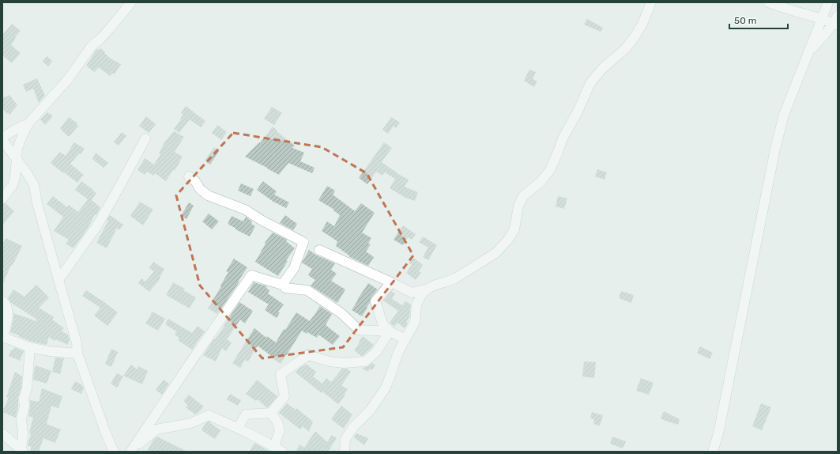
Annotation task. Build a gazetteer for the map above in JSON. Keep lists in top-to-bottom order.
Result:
{
  "scale_bar": "50 m"
}
